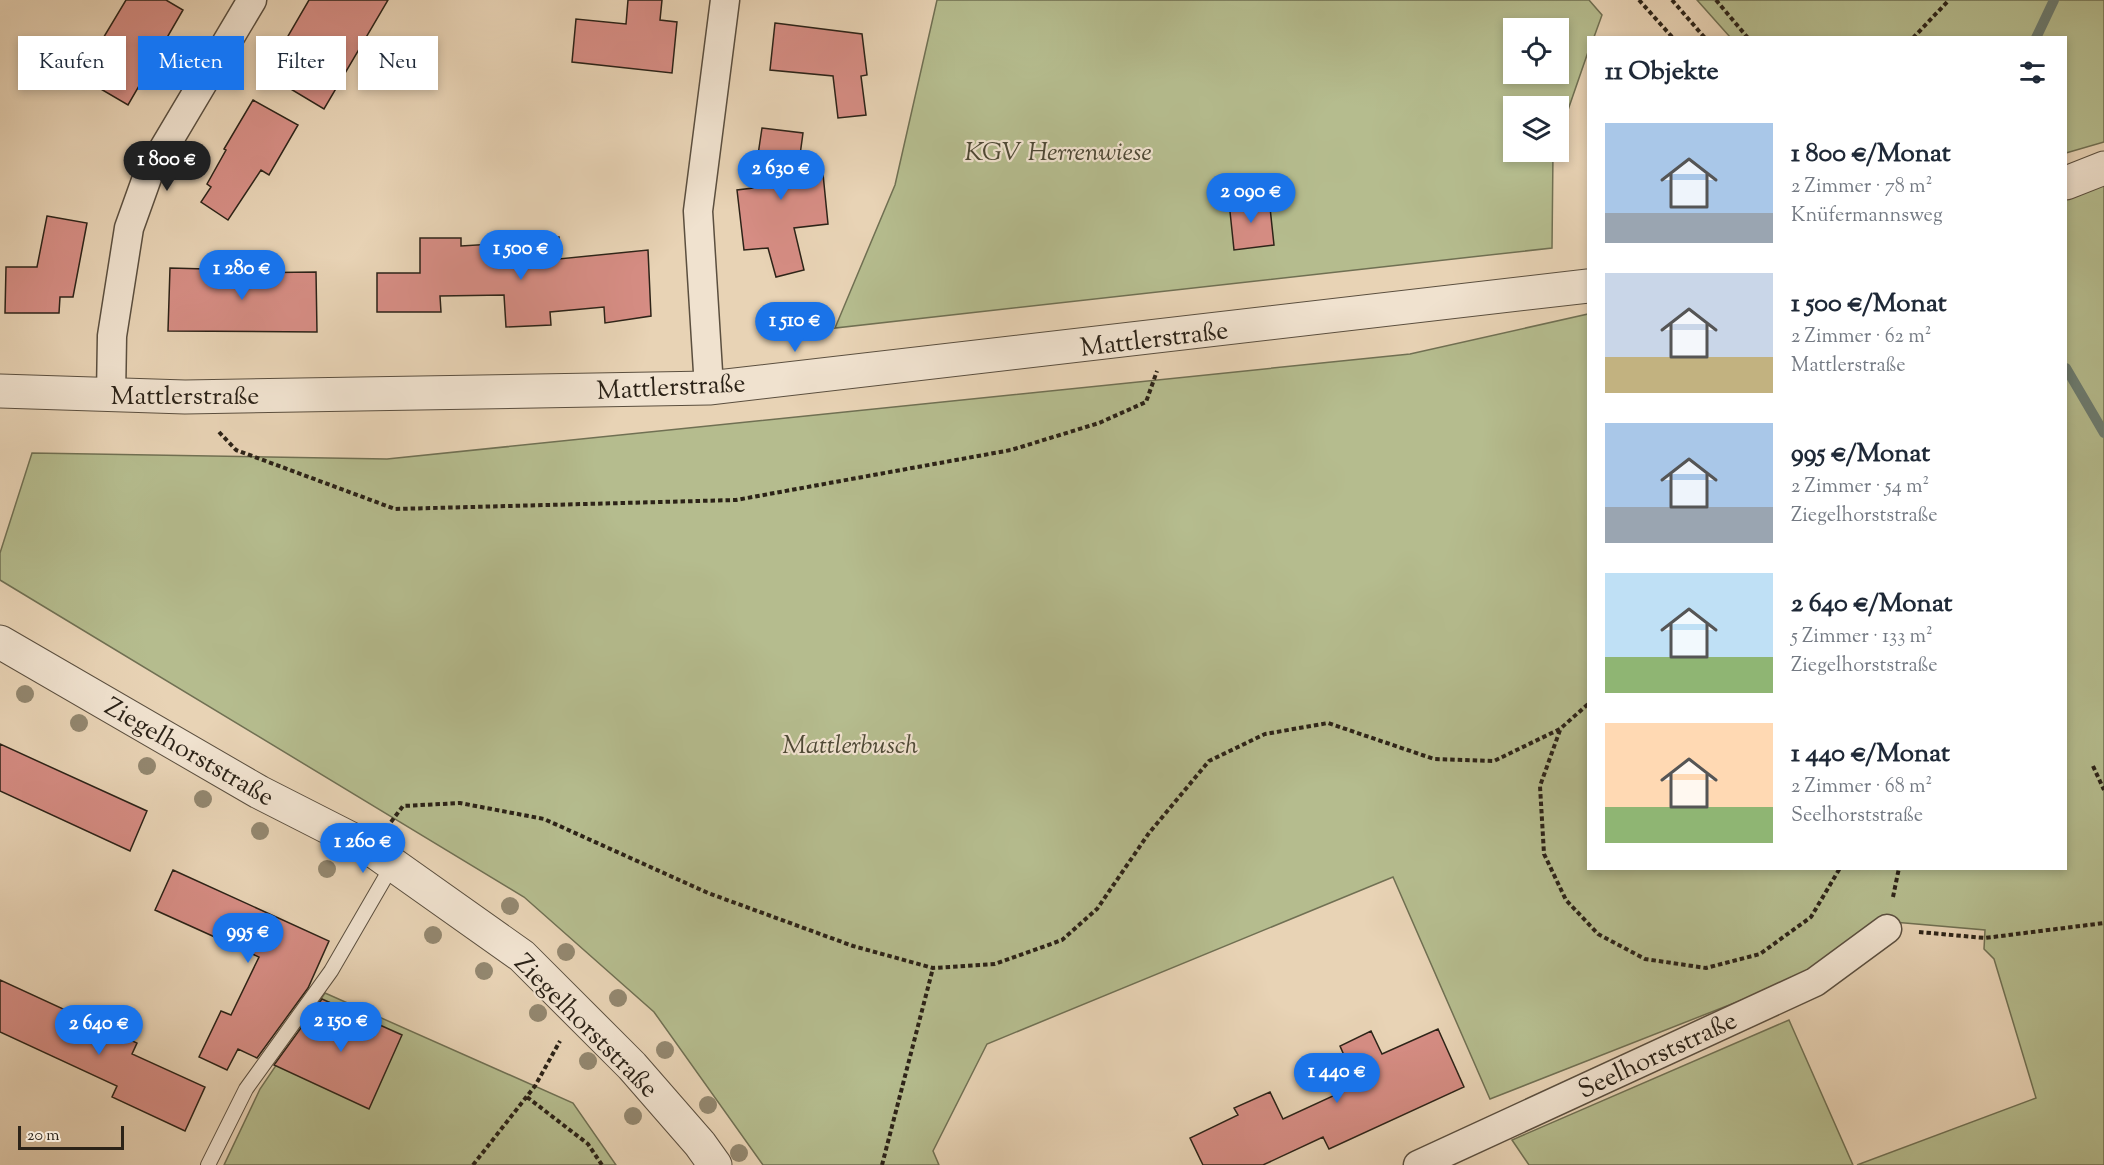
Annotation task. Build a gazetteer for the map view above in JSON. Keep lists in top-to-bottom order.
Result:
{
  "streets": {
    "street": ["Mattlerstraße", "Ziegelhorststraße", "Seelhorststraße"]
  },
  "parks": ["KGV Herrenwiese", "Mattlerbusch"],
  "scale_bar": "20 m",
  "page": {
    "chip": [
      "Kaufen",
      "Mieten",
      "Filter",
      "Neu"
    ],
    "heading": "11 Objekte",
    "list": [
      {
        "name": "1 800 €/Monat",
        "note": "2 Zimmer · 78 m² · Knüfermannsweg"
      },
      {
        "name": "1 500 €/Monat",
        "note": "2 Zimmer · 62 m² · Mattlerstraße"
      },
      {
        "name": "995 €/Monat",
        "note": "2 Zimmer · 54 m² · Ziegelhorststraße"
      },
      {
        "name": "2 640 €/Monat",
        "note": "5 Zimmer · 133 m² · Ziegelhorststraße"
      },
      {
        "name": "1 440 €/Monat",
        "note": "2 Zimmer · 68 m² · Seelhorststraße"
      }
    ],
    "price": [
      "1 800 €",
      "2 630 €",
      "2 090 €",
      "1 500 €",
      "1 280 €",
      "1 510 €",
      "1 260 €",
      "995 €",
      "2 150 €",
      "2 640 €",
      "1 440 €"
    ],
    "scale": "20 m"
  }
}
